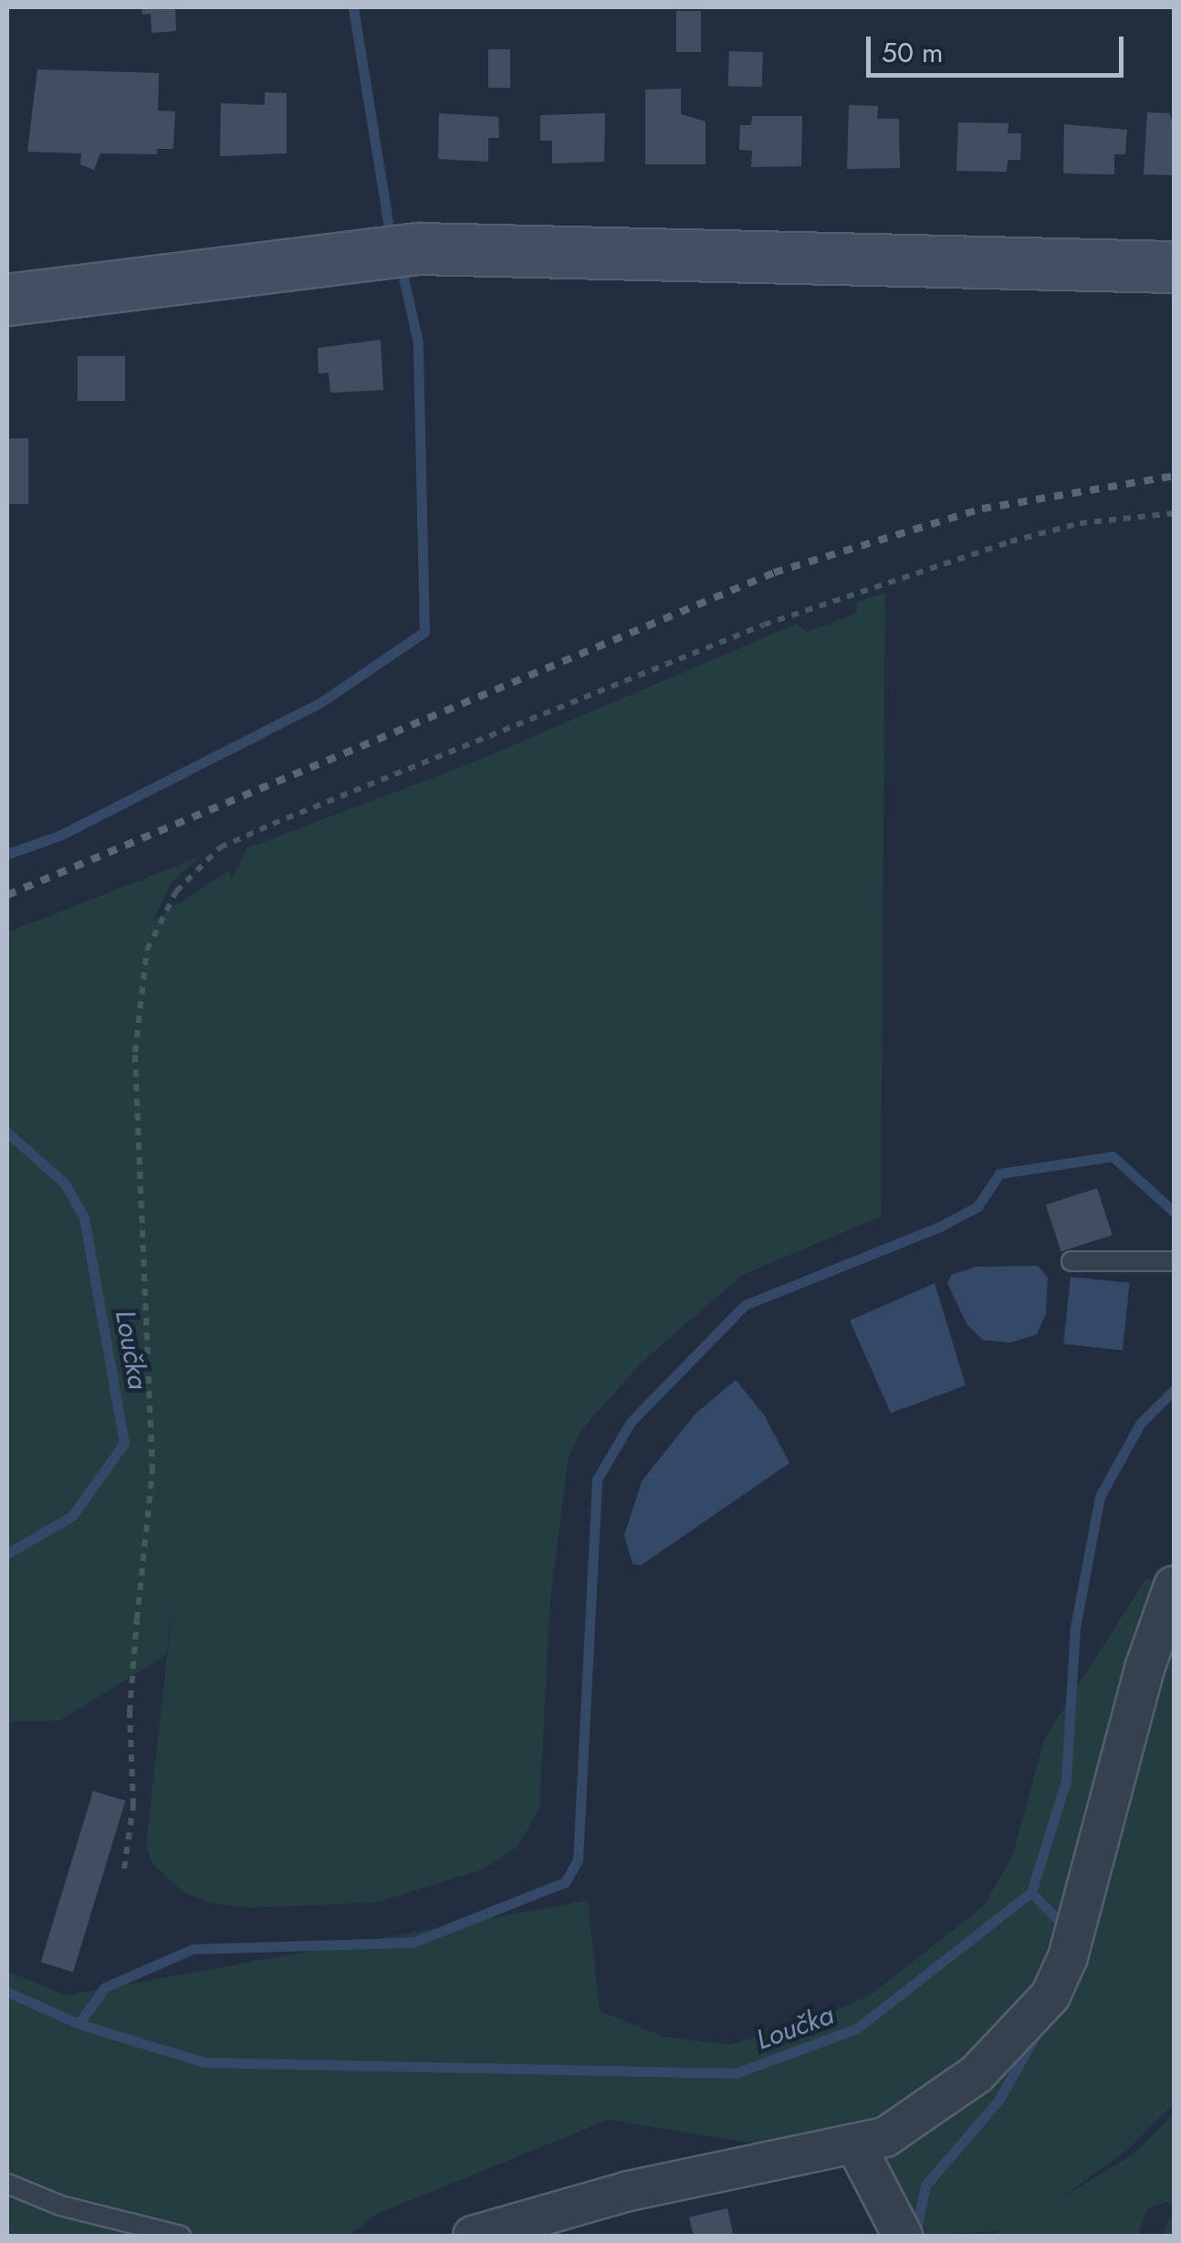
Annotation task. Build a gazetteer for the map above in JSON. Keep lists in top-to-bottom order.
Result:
{
  "water": ["Loučka"],
  "scale_bar": "50 m"
}
